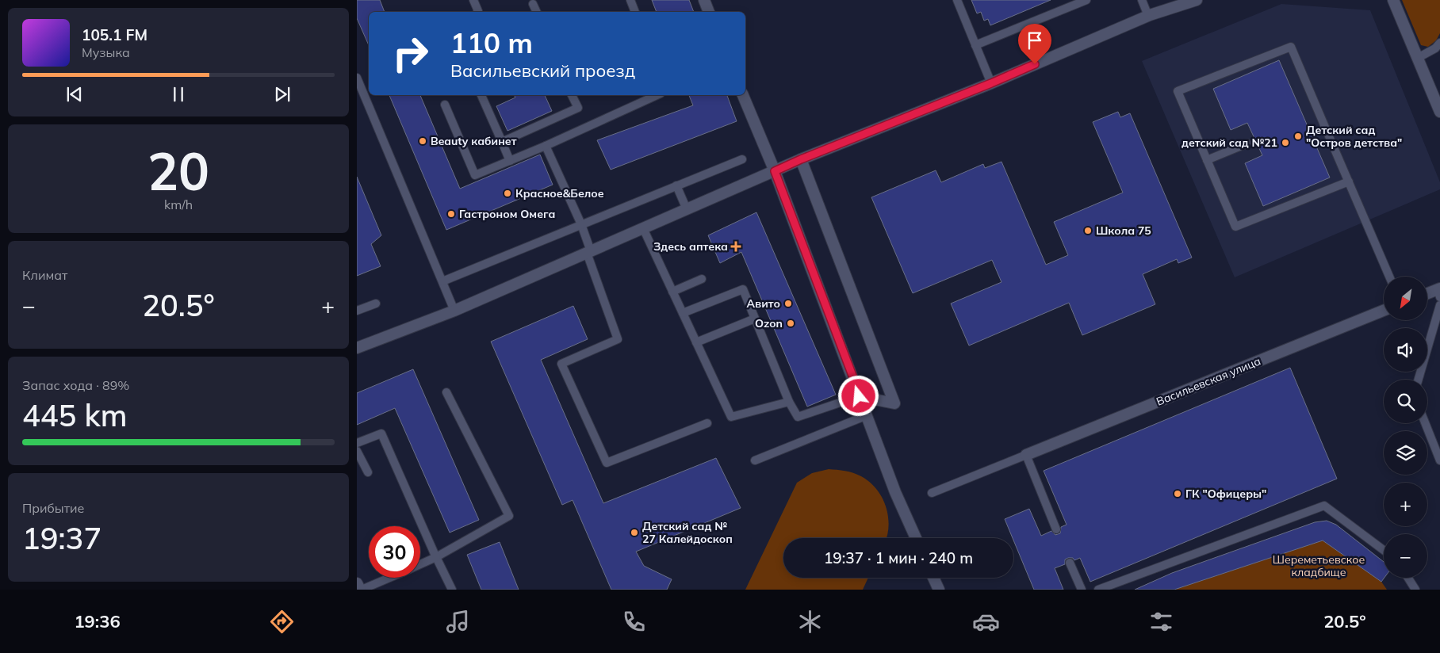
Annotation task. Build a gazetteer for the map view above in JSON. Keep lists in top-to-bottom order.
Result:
{
  "streets": {
    "street": ["Васильевская улица"]
  },
  "parks": ["Шереметьевское кладбище"],
  "places": {
    "other": [
      "Детский сад \"Остров детства\"",
      "Beauty кабинет",
      "детский сад №21",
      "Красное&Белое",
      "Гастроном Омега",
      "Школа 75",
      "Авито",
      "Ozon",
      "ГК \"Офицеры\"",
      "Детский сад № 27 Калейдоскоп"
    ],
    "health": ["Здесь аптека"]
  },
  "north": "bottom left",
  "page": {
    "turn": ["110 m", "Васильевский проезд"],
    "song": ["105.1 FM", "Музыка"],
    "tile": [
      ["20", "km/h"],
      "Климат",
      ["Запас хода · 89%", "445 km"],
      ["Прибытие", "19:37"]
    ],
    "map_buttons": ["+", "−"],
    "heat": ["−", "20.5°", "+"],
    "limit": "30",
    "trip": "19:37 · 1 мин · 240 m",
    "tabs": ["19:36", "20.5°"]
  }
}
